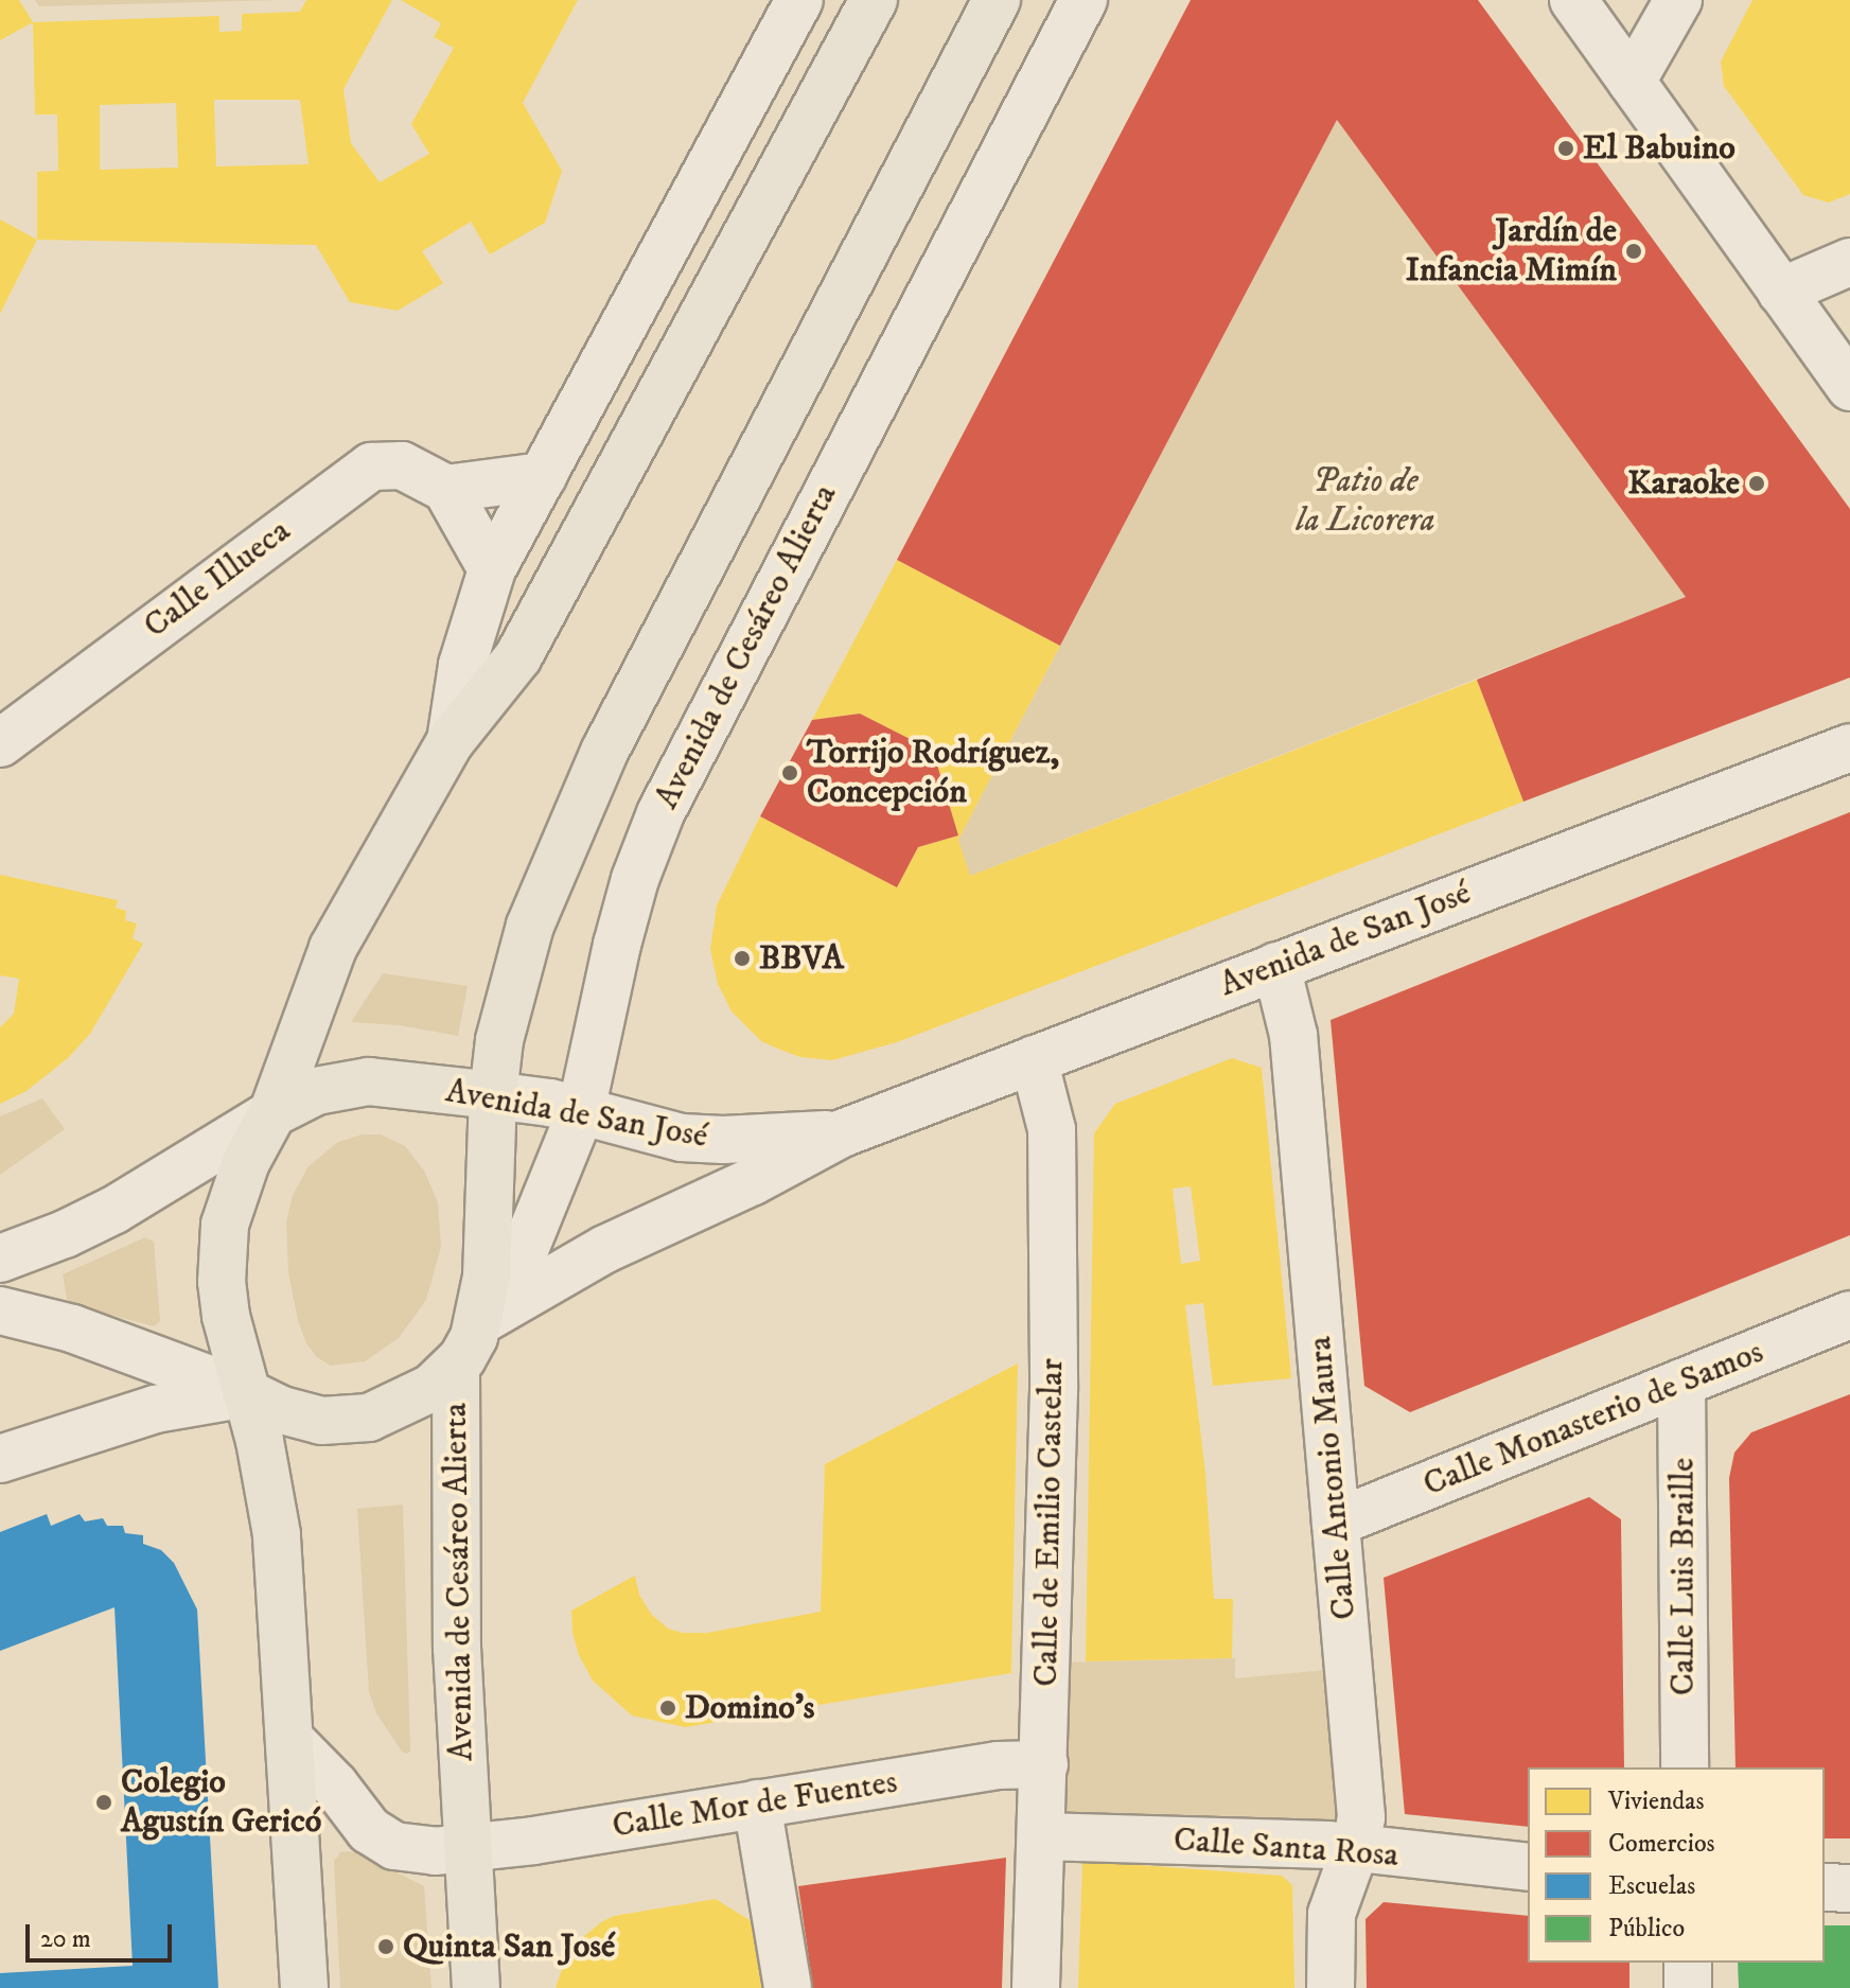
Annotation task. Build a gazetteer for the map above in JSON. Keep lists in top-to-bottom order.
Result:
{
  "streets": {
    "main road": ["Avenida de Cesáreo Alierta", "Avenida de San José"],
    "street": [
      "Calle Illueca",
      "Calle Monasterio de Samos",
      "Calle Antonio Maura",
      "Calle de Emilio Castelar",
      "Calle Luis Braille",
      "Calle Mor de Fuentes",
      "Calle Santa Rosa"
    ]
  },
  "crossings": [
    ["Avenida de Cesáreo Alierta", "Avenida de San José"],
    ["Avenida de Cesáreo Alierta", "Calle Mor de Fuentes"],
    ["Avenida de San José", "Calle Antonio Maura"],
    ["Avenida de San José", "Calle de Emilio Castelar"],
    ["Calle Monasterio de Samos", "Calle Antonio Maura"],
    ["Calle Monasterio de Samos", "Calle Luis Braille"],
    ["Calle Antonio Maura", "Calle Santa Rosa"],
    ["Calle de Emilio Castelar", "Calle Mor de Fuentes"],
    ["Calle de Emilio Castelar", "Calle Santa Rosa"]
  ],
  "parks": ["Patio de la Licorera"],
  "places": [
    "El Babuino",
    "Jardín de Infancia Mimín",
    "Karaoke",
    "Torrijo Rodríguez, Concepción",
    "BBVA",
    "Domino's",
    "Colegio Agustín Gericó",
    "Quinta San José"
  ],
  "legend": [
    "Viviendas",
    "Comercios",
    "Escuelas",
    "Público"
  ],
  "scale_bar": "20 m"
}
